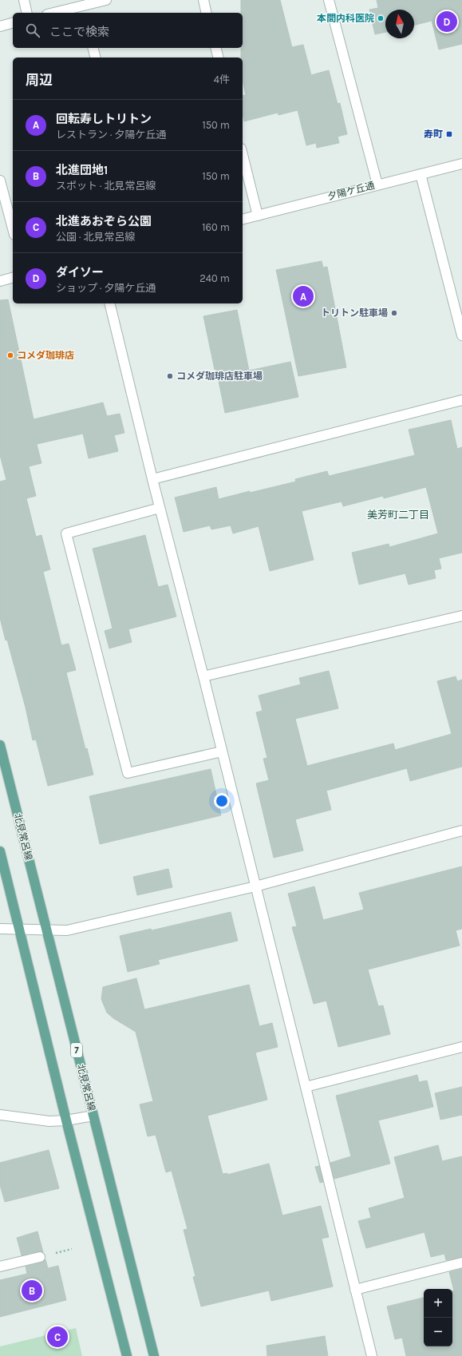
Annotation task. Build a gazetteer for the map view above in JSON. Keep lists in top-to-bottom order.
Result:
{
  "streets": {
    "main road": ["北見常呂線", "7"],
    "street": ["夕陽ケ丘通"]
  },
  "districts": ["美芳町二丁目"],
  "places": {
    "other": [
      "本間内科医院",
      "トリトン駐車場",
      "コメダ珈琲店",
      "コメダ珈琲店駐車場"
    ],
    "transit": ["寿町"]
  },
  "north": "top",
  "page": {
    "pins": [
      "D",
      "A",
      "B",
      "C"
    ],
    "search": "ここで検索",
    "heading": ["周辺", "4件"],
    "list": [
      {
        "mark": "A",
        "name": "回転寿しトリトン",
        "note": "レストラン · 夕陽ケ丘通",
        "value": "150 m"
      },
      {
        "mark": "B",
        "name": "北進団地1",
        "note": "スポット · 北見常呂線",
        "value": "150 m"
      },
      {
        "mark": "C",
        "name": "北進あおぞら公園",
        "note": "公園 · 北見常呂線",
        "value": "160 m"
      },
      {
        "mark": "D",
        "name": "ダイソー",
        "note": "ショップ · 夕陽ケ丘通",
        "value": "240 m"
      }
    ],
    "map_buttons": ["+", "−"]
  }
}
